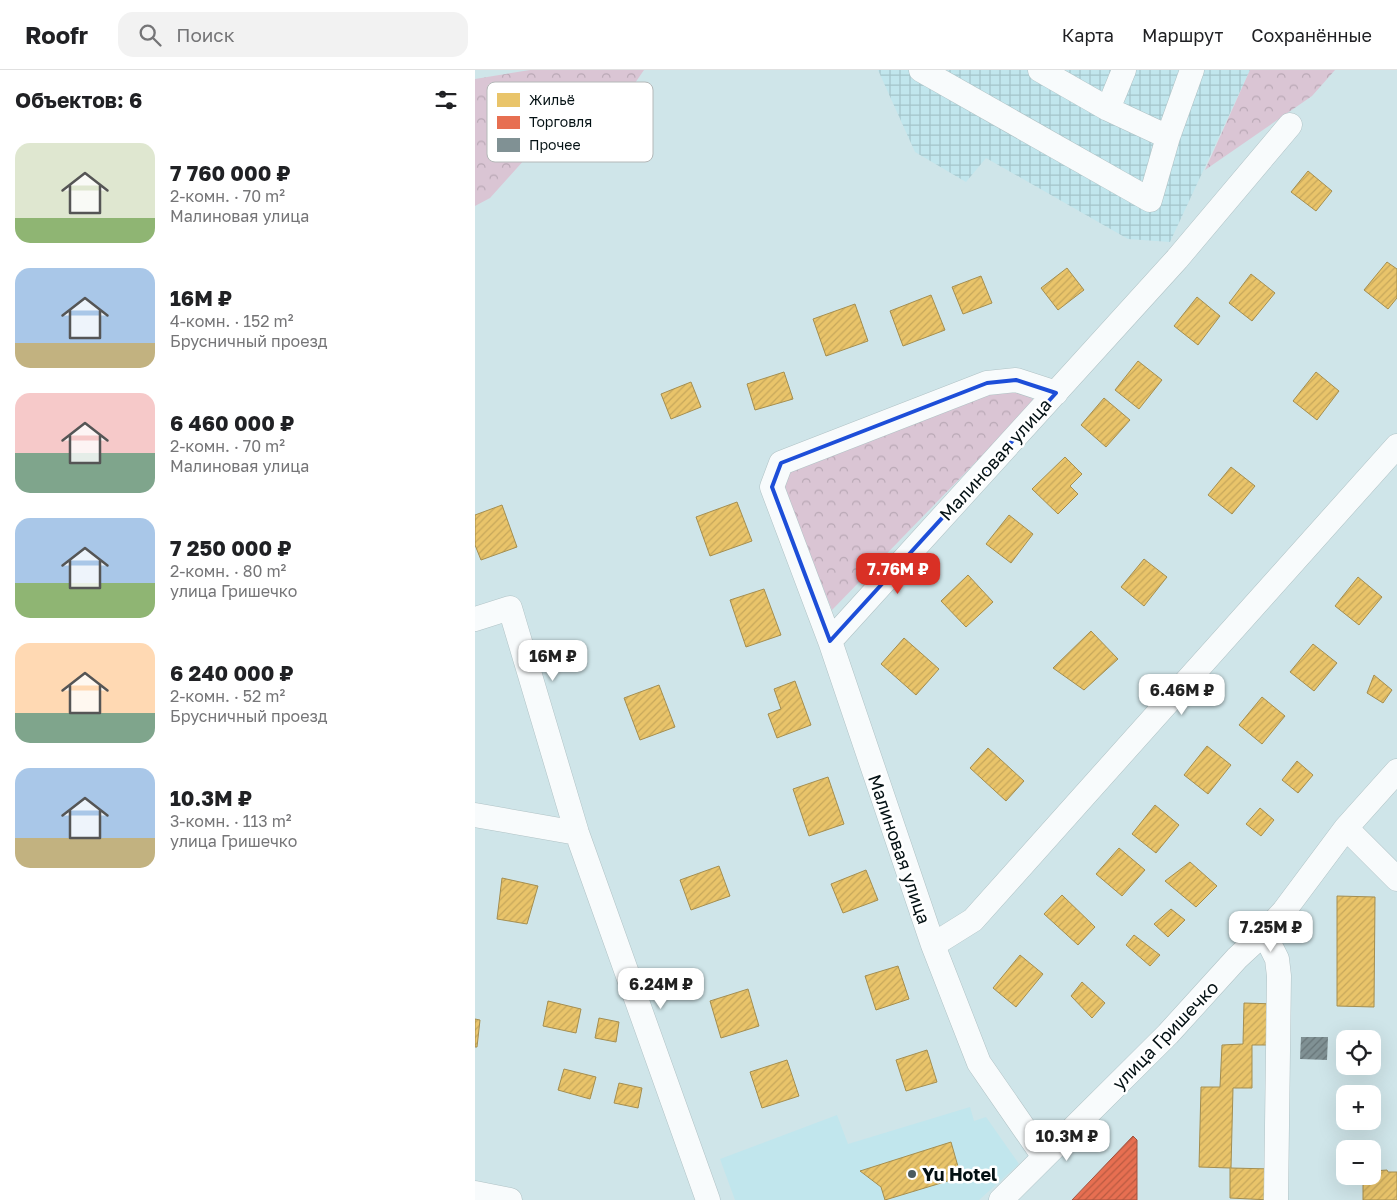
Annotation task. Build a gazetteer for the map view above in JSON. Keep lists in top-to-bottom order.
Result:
{
  "streets": {
    "street": ["Малиновая улица", "улица Гришечко"]
  },
  "crossings": [
    ["Малиновая улица", "улица Гришечко"]
  ],
  "places": ["Yu Hotel"],
  "legend": ["Жильё", "Торговля", "Прочее"],
  "page": {
    "header": "Roofr",
    "search": "Поиск",
    "nav": ["Карта", "Маршрут", "Сохранённые"],
    "heading": "Объектов: 6",
    "list": [
      {
        "name": "7 760 000 ₽",
        "note": "2-комн. · 70 m² · Малиновая улица"
      },
      {
        "name": "16M ₽",
        "note": "4-комн. · 152 m² · Брусничный проезд"
      },
      {
        "name": "6 460 000 ₽",
        "note": "2-комн. · 70 m² · Малиновая улица"
      },
      {
        "name": "7 250 000 ₽",
        "note": "2-комн. · 80 m² · улица Гришечко"
      },
      {
        "name": "6 240 000 ₽",
        "note": "2-комн. · 52 m² · Брусничный проезд"
      },
      {
        "name": "10.3M ₽",
        "note": "3-комн. · 113 m² · улица Гришечко"
      }
    ],
    "price": [
      "7.76M ₽",
      "16M ₽",
      "6.46M ₽",
      "7.25M ₽",
      "6.24M ₽",
      "10.3M ₽"
    ],
    "map_buttons": ["+", "−"]
  }
}
